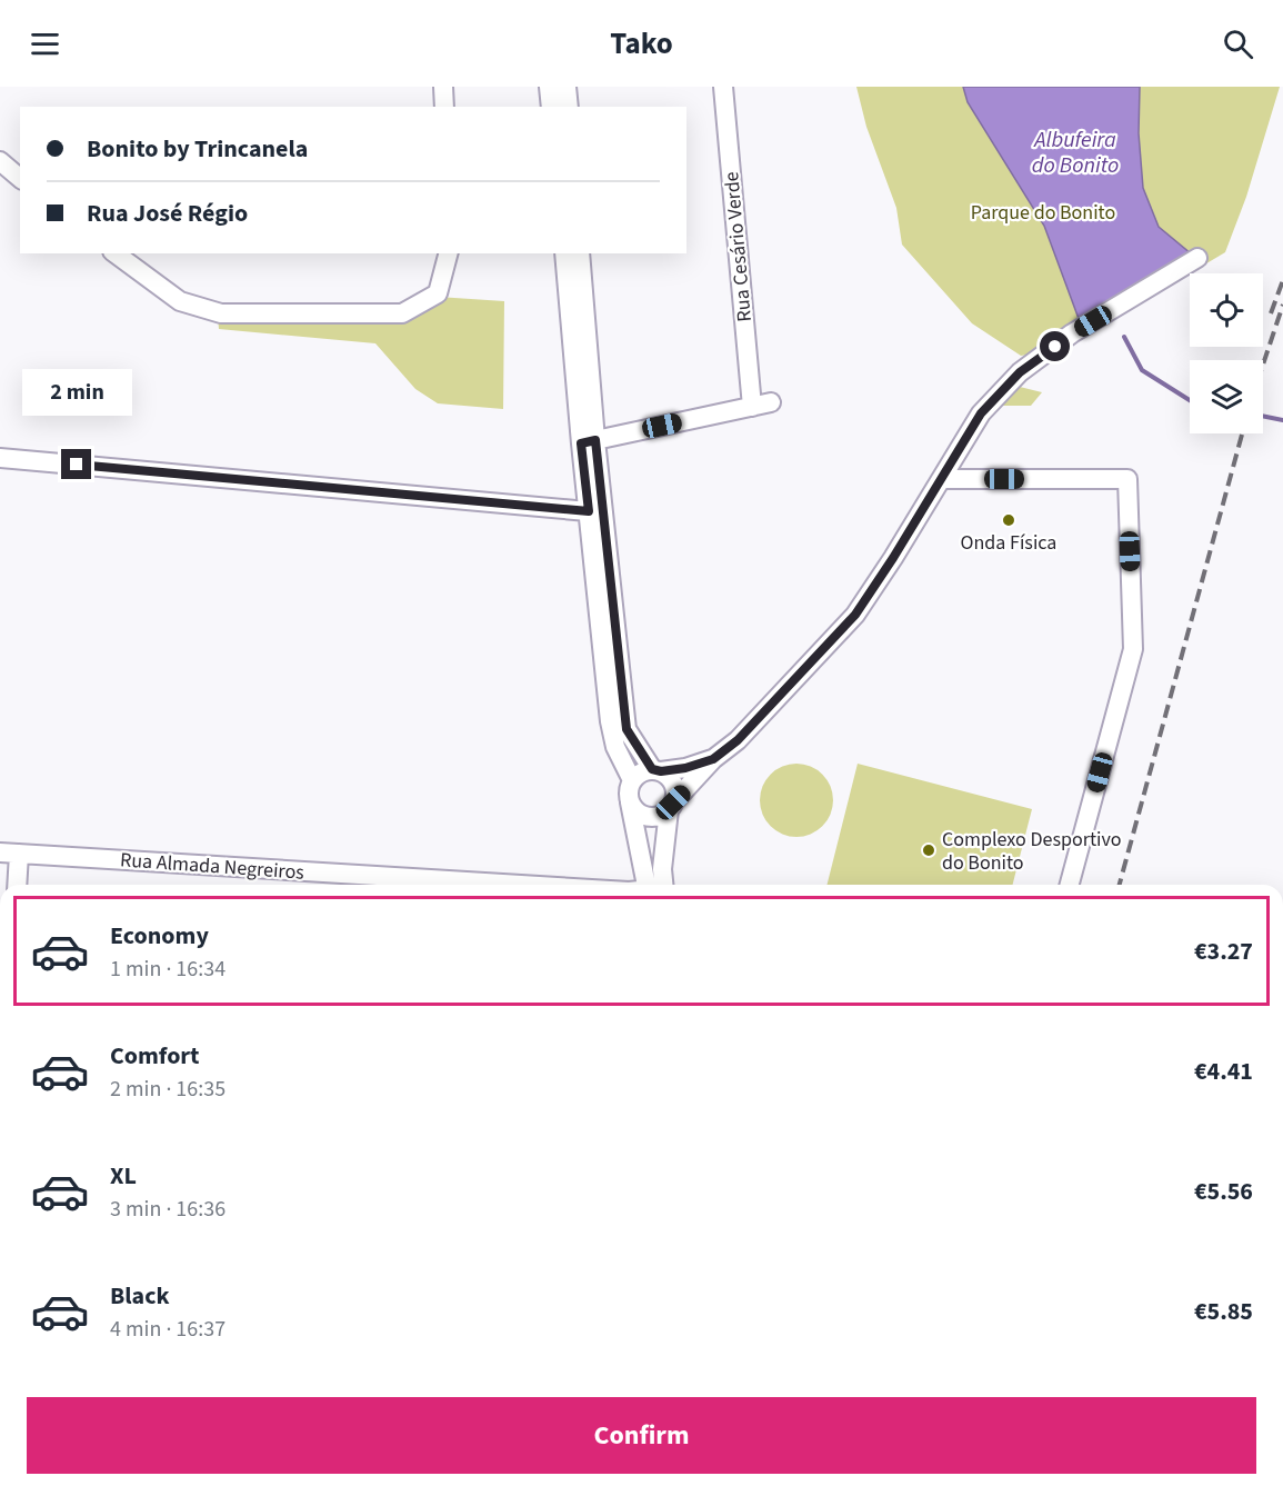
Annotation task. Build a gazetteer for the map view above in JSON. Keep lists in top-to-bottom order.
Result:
{
  "streets": {
    "street": ["Rua Cesário Verde", "Rua Almada Negreiros"]
  },
  "water": ["Albufeira do Bonito"],
  "parks": ["Parque do Bonito"],
  "places": ["Onda Física", "Complexo Desportivo do Bonito"],
  "page": {
    "header": "Tako",
    "banner": ["Bonito by Trincanela", "Rua José Régio"],
    "bubble": "2 min",
    "list": [
      {
        "name": "Economy",
        "note": "1 min · 16:34",
        "value": "€3.27"
      },
      {
        "name": "Comfort",
        "note": "2 min · 16:35",
        "value": "€4.41"
      },
      {
        "name": "XL",
        "note": "3 min · 16:36",
        "value": "€5.56"
      },
      {
        "name": "Black",
        "note": "4 min · 16:37",
        "value": "€5.85"
      }
    ],
    "buttons": "Confirm"
  }
}
